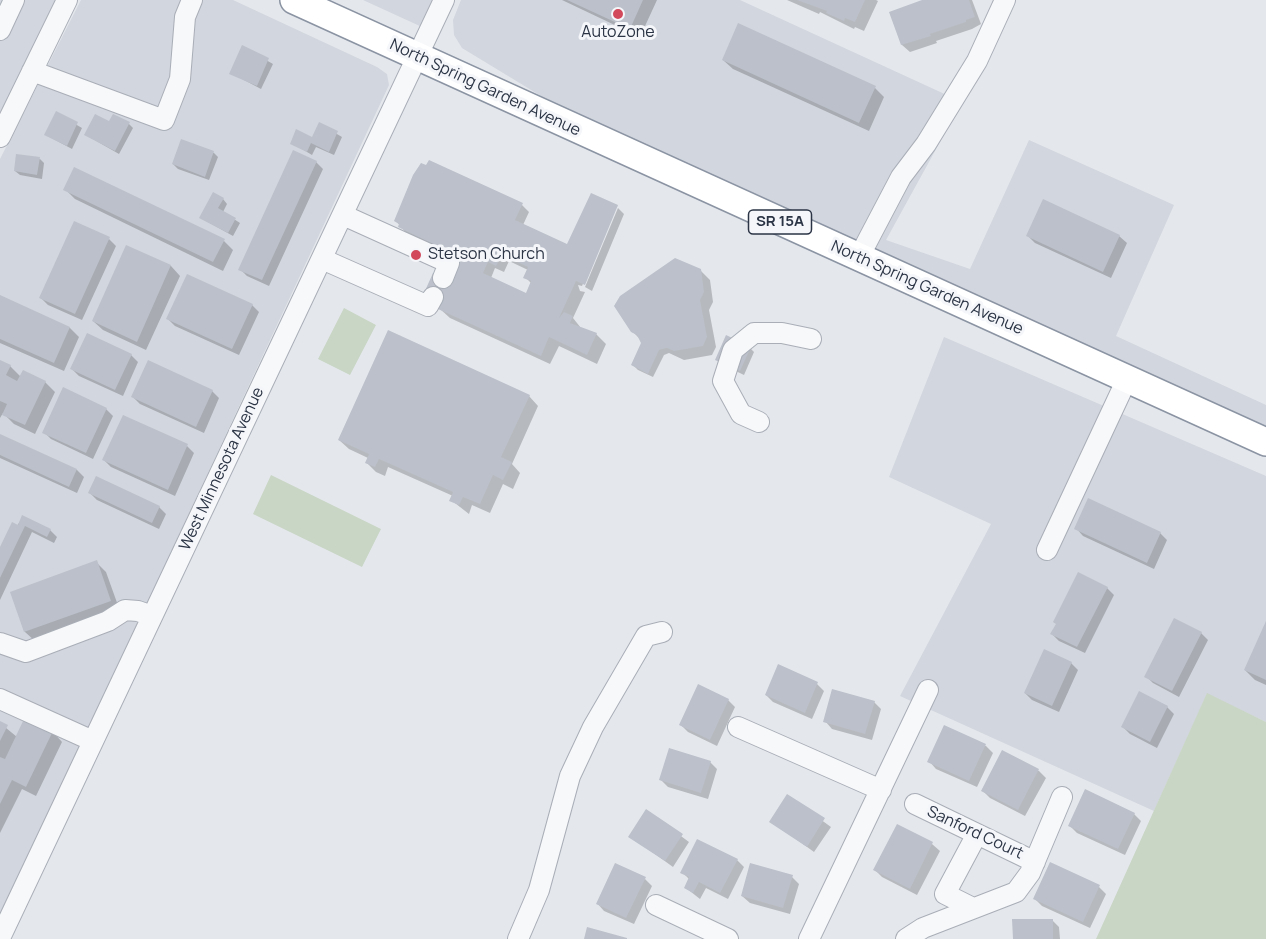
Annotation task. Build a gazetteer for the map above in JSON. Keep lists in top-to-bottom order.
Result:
{
  "streets": {
    "highway": ["North Spring Garden Avenue", "SR 15A"],
    "street": ["West Minnesota Avenue", "Sanford Court"]
  },
  "crossings": [
    ["North Spring Garden Avenue", "West Minnesota Avenue"]
  ],
  "places": ["AutoZone", "Stetson Church"]
}
